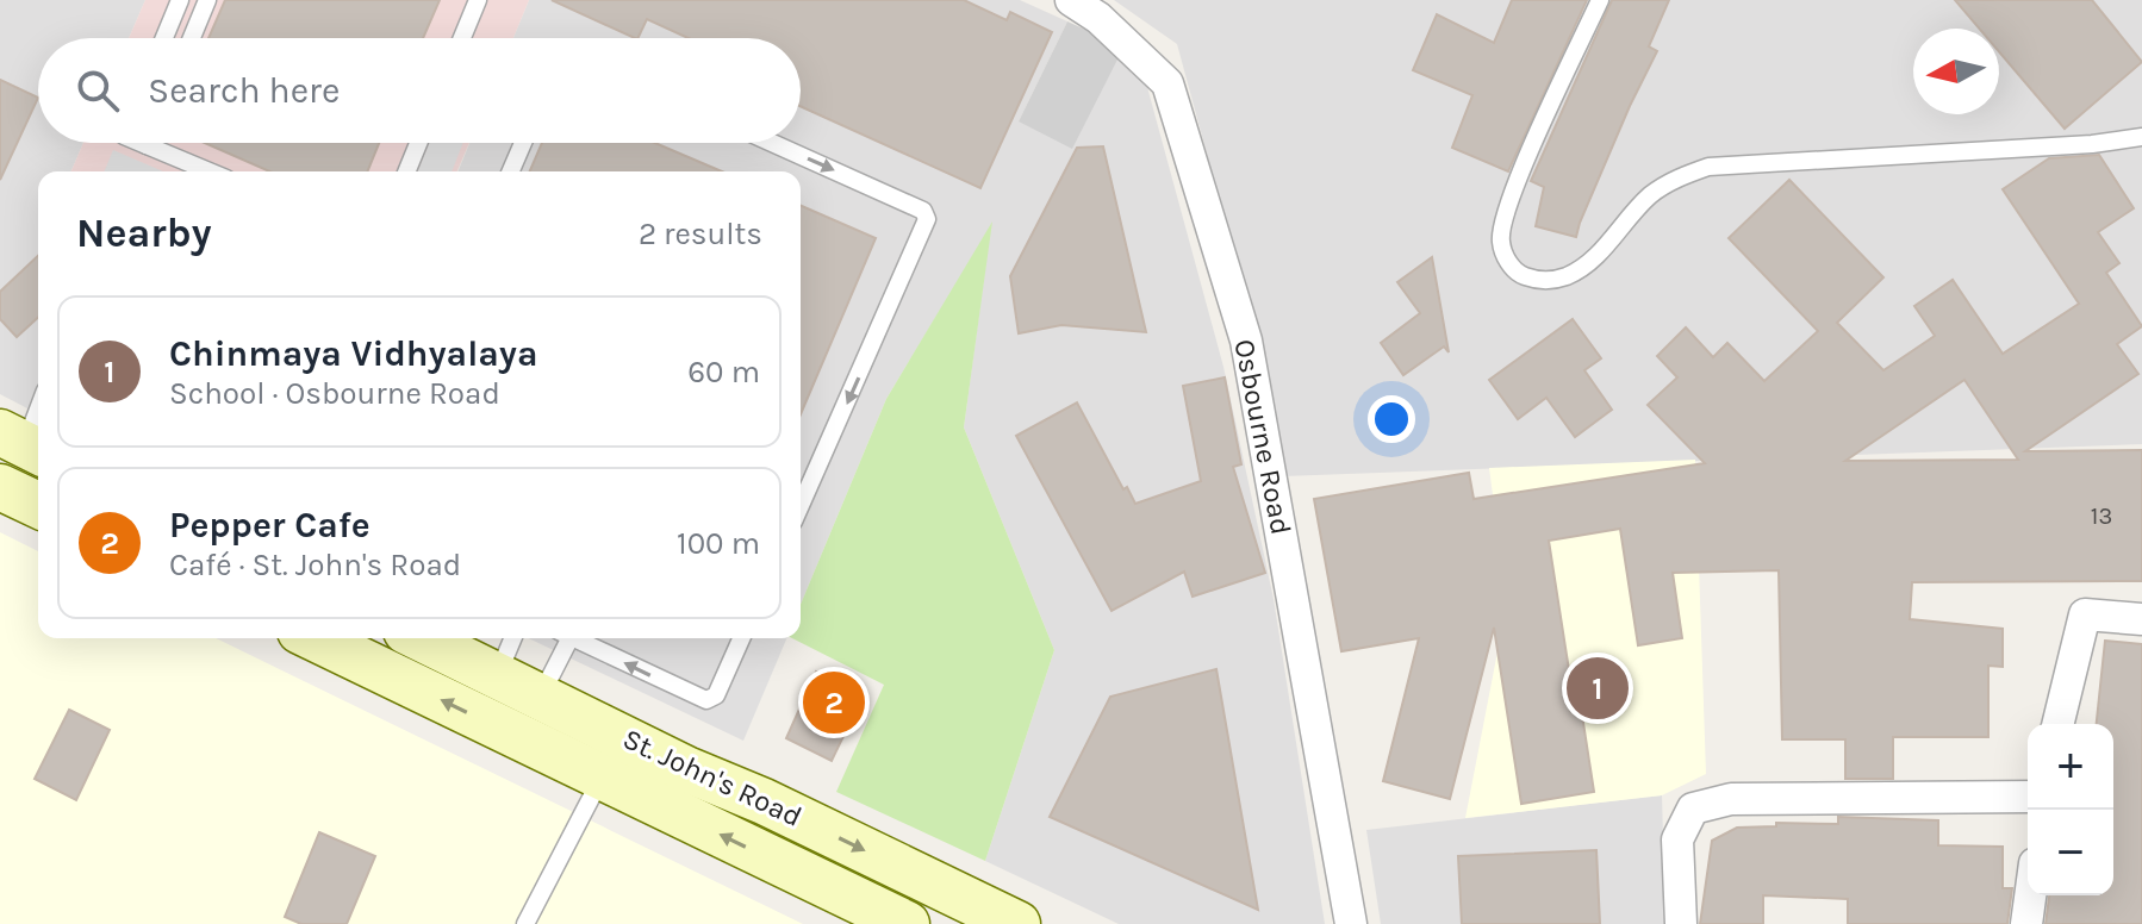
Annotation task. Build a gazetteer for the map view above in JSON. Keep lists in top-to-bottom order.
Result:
{
  "streets": {
    "main road": ["St. John's Road"],
    "street": ["Osbourne Road"]
  },
  "house_numbers": ["13"],
  "north": "left",
  "page": {
    "search": "Search here",
    "heading": ["Nearby", "2 results"],
    "list": [
      {
        "mark": "1",
        "name": "Chinmaya Vidhyalaya",
        "note": "School · Osbourne Road",
        "value": "60 m"
      },
      {
        "mark": "2",
        "name": "Pepper Cafe",
        "note": "Café · St. John's Road",
        "value": "100 m"
      }
    ],
    "pins": ["1", "2"],
    "map_buttons": ["+", "−"]
  }
}
